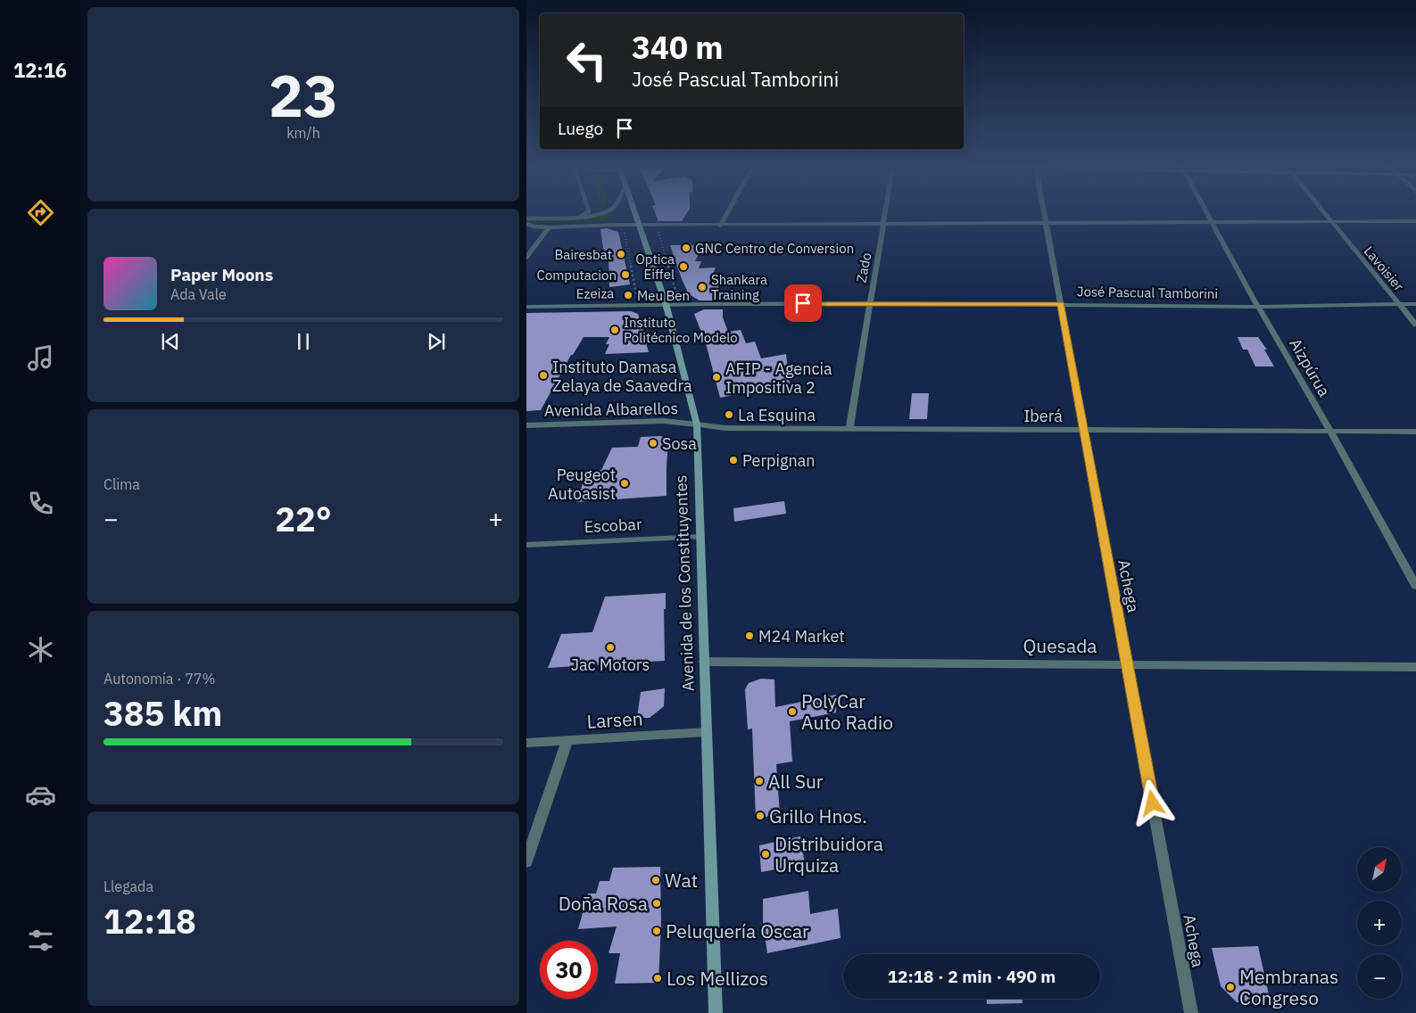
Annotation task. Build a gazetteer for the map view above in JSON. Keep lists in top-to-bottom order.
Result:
{
  "streets": {
    "main road": ["Avenida de los Constituyentes"],
    "street": [
      "Zado",
      "Lavoisier",
      "José Pascual Tamborini",
      "Ezeiza",
      "Aizpúrua",
      "Avenida Albarellos",
      "Iberá",
      "Escobar",
      "Achega",
      "Quesada",
      "Larsen"
    ]
  },
  "crossings": [
    ["Zado", "José Pascual Tamborini"],
    ["Zado", "Iberá"],
    ["Lavoisier", "José Pascual Tamborini"],
    ["José Pascual Tamborini", "Ezeiza"],
    ["José Pascual Tamborini", "Aizpúrua"],
    ["José Pascual Tamborini", "Avenida de los Constituyentes"],
    ["José Pascual Tamborini", "Achega"],
    ["Ezeiza", "Avenida de los Constituyentes"],
    ["Aizpúrua", "Iberá"],
    ["Avenida Albarellos", "Iberá"],
    ["Avenida Albarellos", "Avenida de los Constituyentes"],
    ["Iberá", "Avenida de los Constituyentes"],
    ["Iberá", "Achega"],
    ["Escobar", "Avenida de los Constituyentes"],
    ["Avenida de los Constituyentes", "Quesada"],
    ["Avenida de los Constituyentes", "Larsen"],
    ["Achega", "Quesada"]
  ],
  "places": [
    "GNC Centro de Conversion",
    "Bairesbat",
    "Optica Eiffel",
    "Computacion",
    "Shankara Training",
    "Meu Ben",
    "Instituto Politécnico Modelo",
    "Instituto Damasa Zelaya de Saavedra",
    "AFIP - Agencia Impositiva 2",
    "La Esquina",
    "Sosa",
    "Perpignan",
    "Peugeot Autoasist",
    "M24 Market",
    "Jac Motors",
    "PolyCar Auto Radio",
    "All Sur",
    "Grillo Hnos.",
    "Distribuidora Urquiza",
    "Wat",
    "Doña Rosa",
    "Peluquería Oscar",
    "Los Mellizos",
    "Membranas Congreso"
  ],
  "north": "top right",
  "page": {
    "tabs": "12:16",
    "tile": [
      ["23", "km/h"],
      "Clima",
      ["Autonomía · 77%", "385 km"],
      ["Llegada", "12:18"]
    ],
    "turn": ["340 m", "José Pascual Tamborini"],
    "then": "Luego",
    "song": ["Paper Moons", "Ada Vale"],
    "heat": ["−", "22°", "+"],
    "map_buttons": ["+", "−"],
    "limit": "30",
    "trip": "12:18 · 2 min · 490 m"
  }
}
